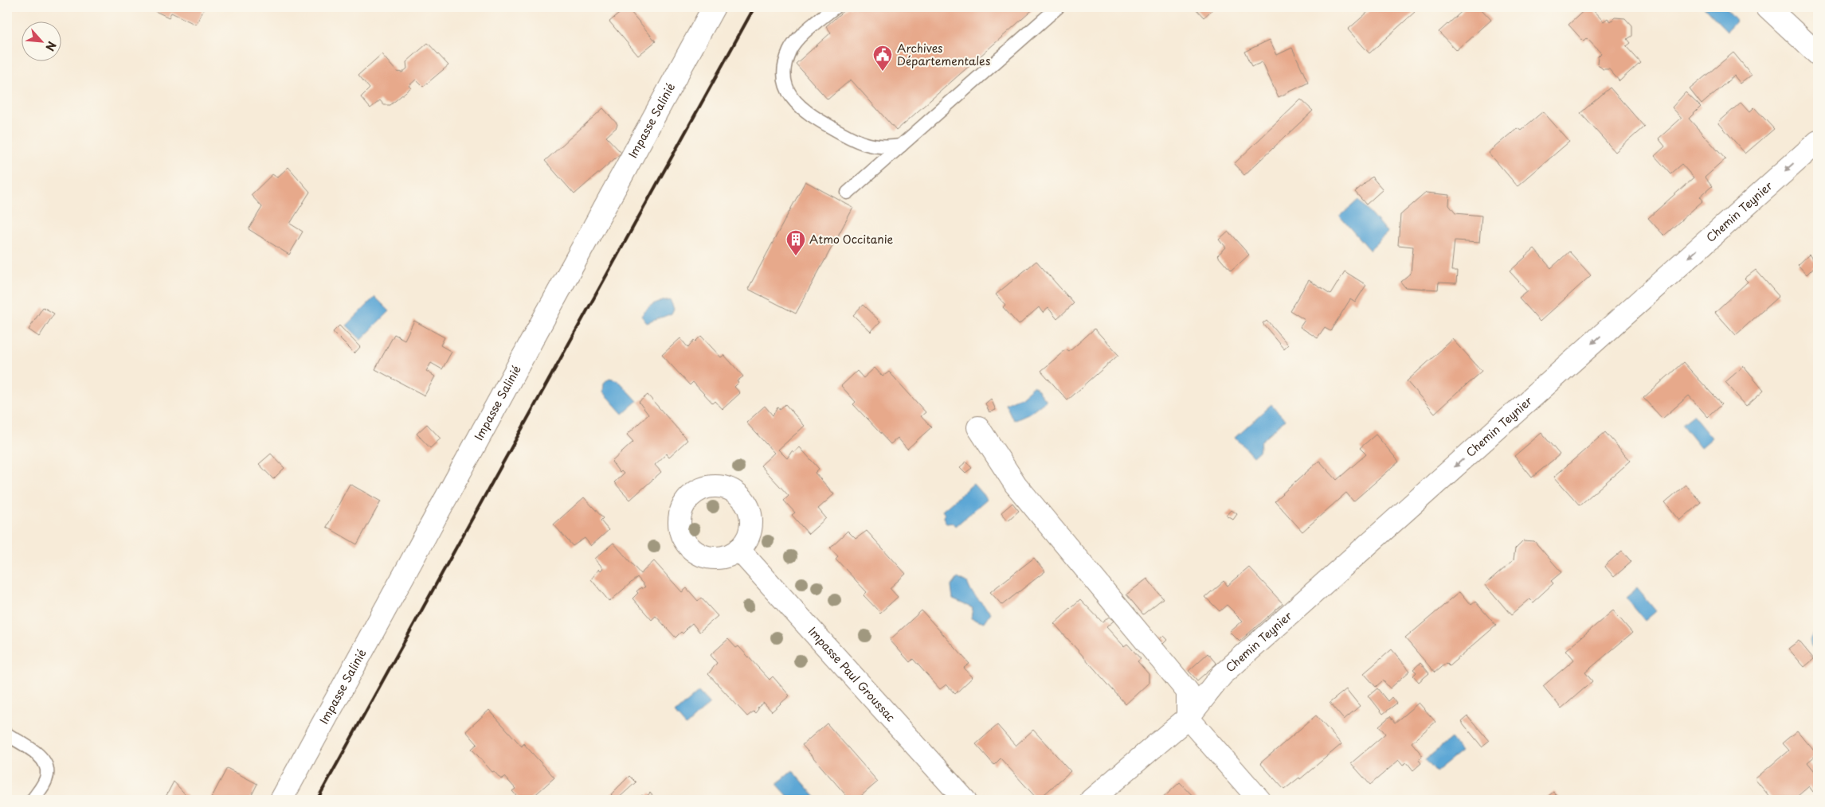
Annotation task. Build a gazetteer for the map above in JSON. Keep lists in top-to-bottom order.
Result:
{
  "streets": {
    "street": ["Impasse Salinié", "Chemin Teynier", "Impasse Paul Groussac"]
  },
  "one_way": ["Chemin Teynier"],
  "places": {
    "public building": ["Archives Départementales"],
    "building": ["Atmo Occitanie"]
  },
  "north": "bottom right"
}
